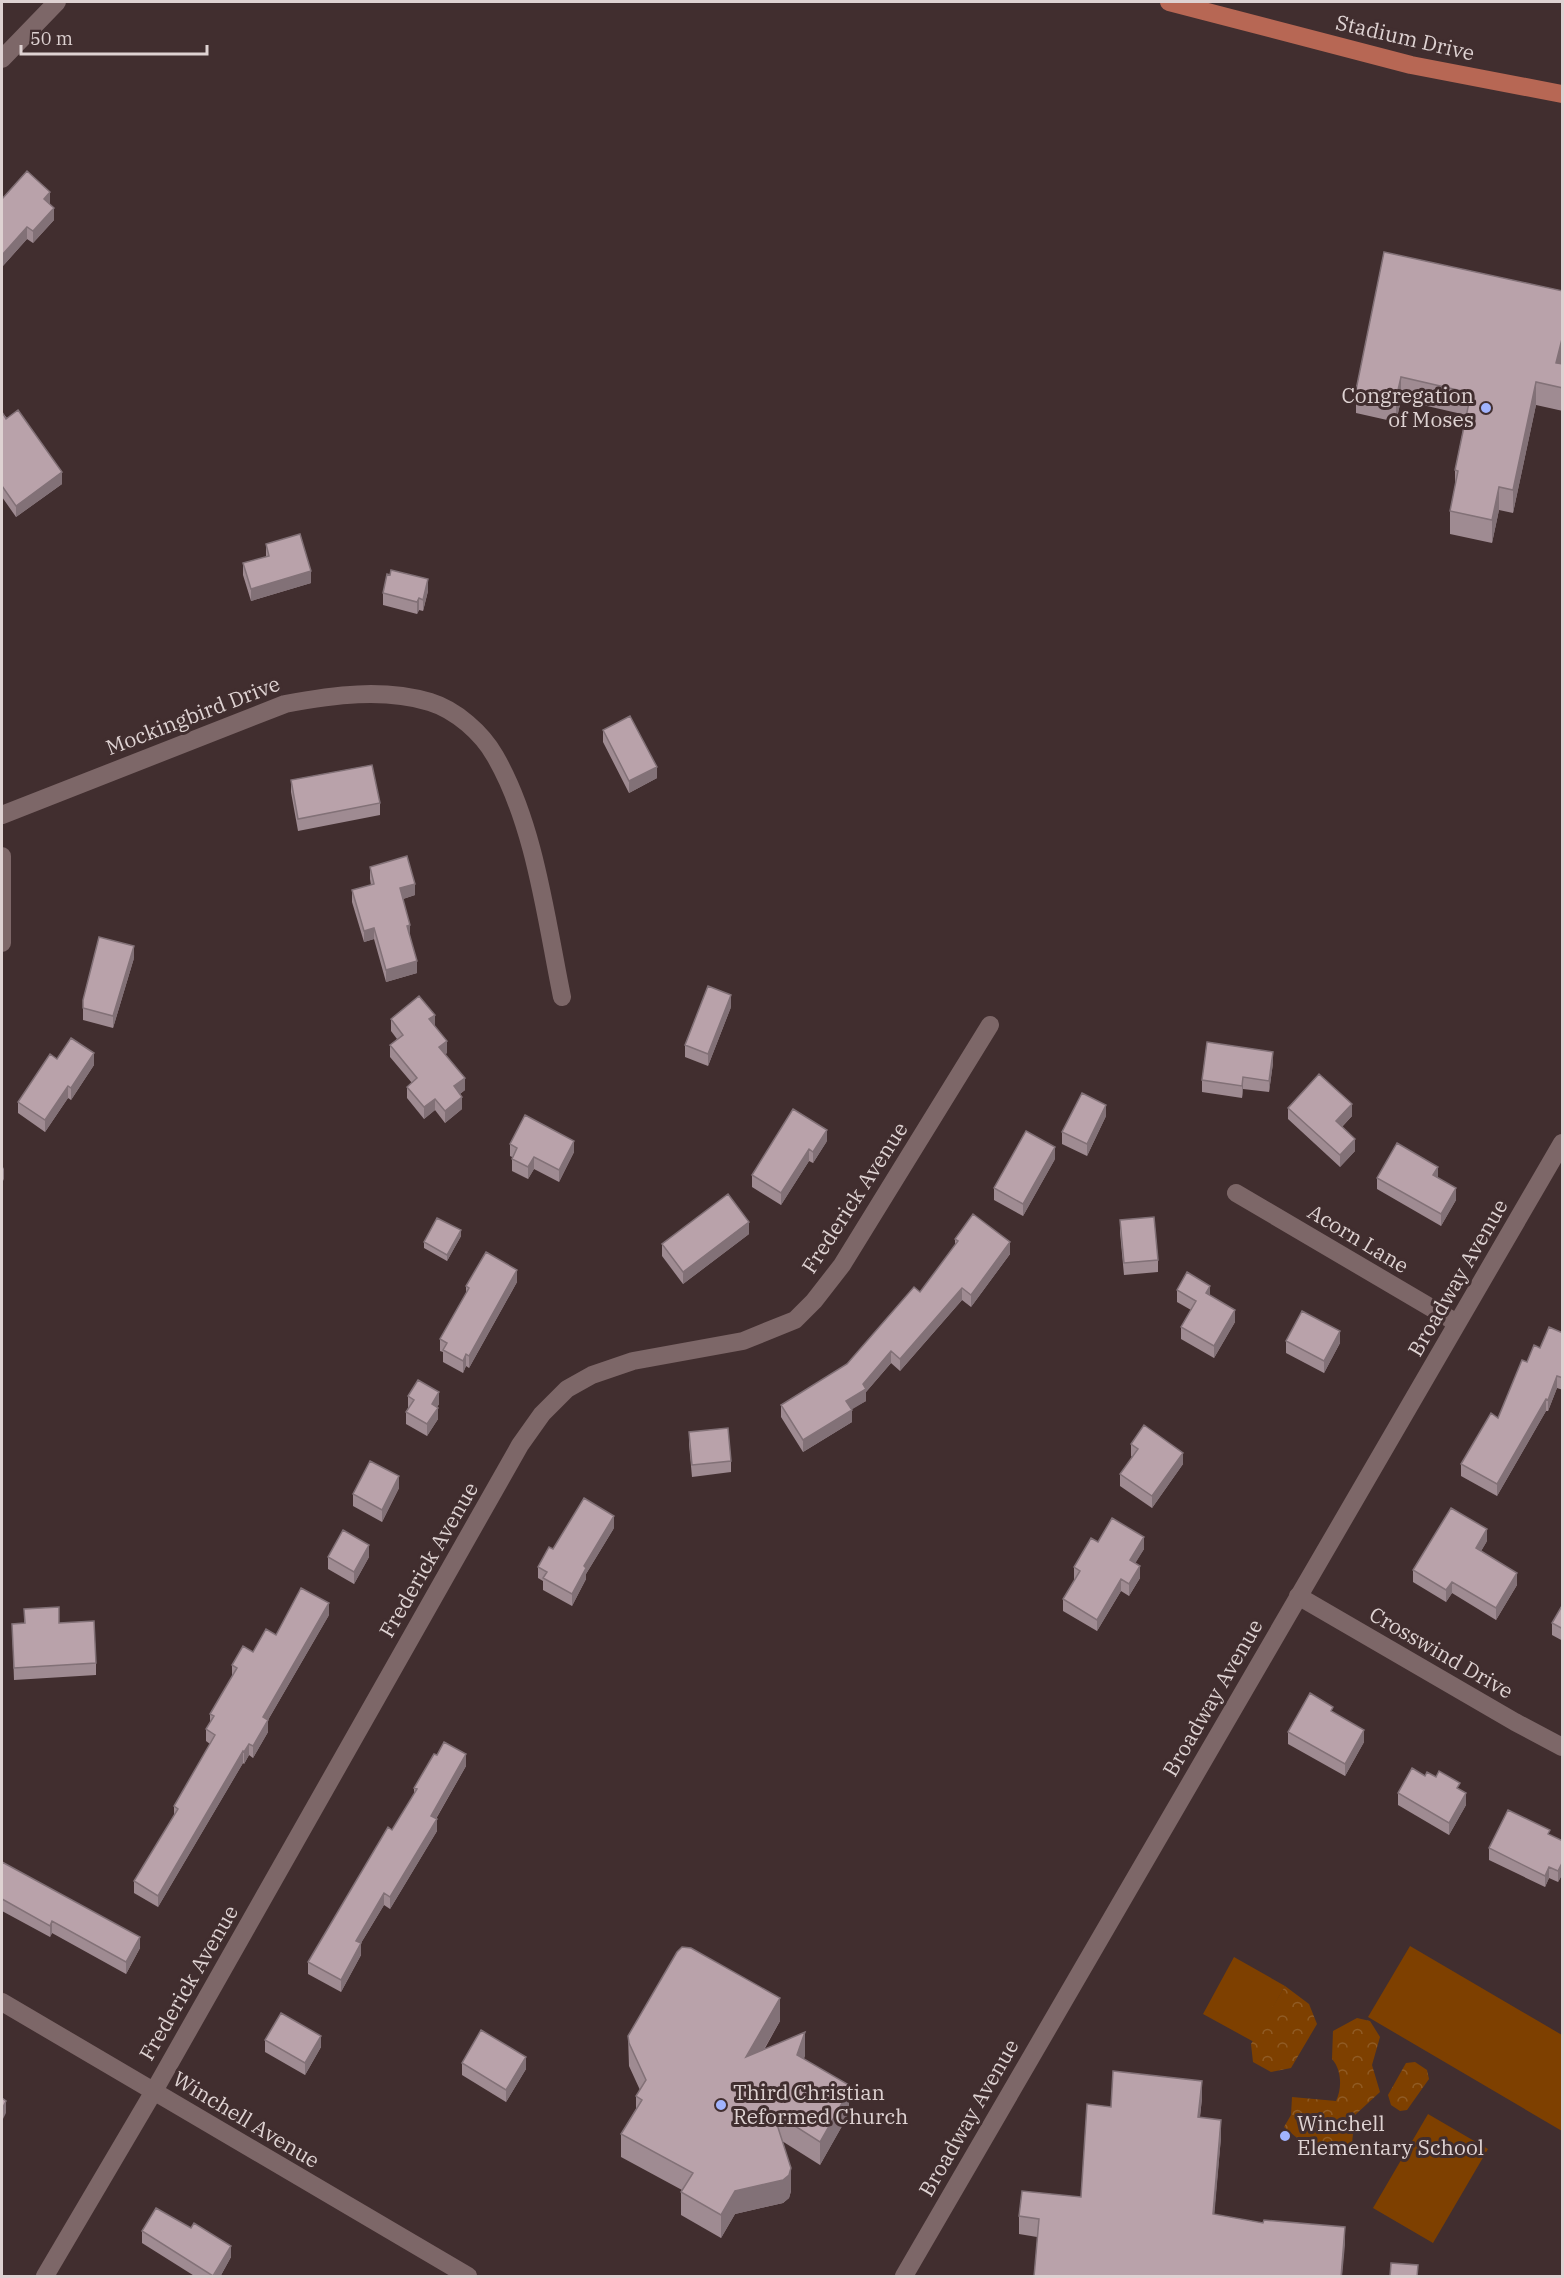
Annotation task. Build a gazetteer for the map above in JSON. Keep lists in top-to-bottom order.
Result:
{
  "streets": {
    "main road": ["Stadium Drive"],
    "street": [
      "Mockingbird Drive",
      "Frederick Avenue",
      "Acorn Lane",
      "Broadway Avenue",
      "Crosswind Drive",
      "Winchell Avenue"
    ]
  },
  "crossings": [
    ["Frederick Avenue", "Winchell Avenue"],
    ["Acorn Lane", "Broadway Avenue"],
    ["Broadway Avenue", "Crosswind Drive"]
  ],
  "places": ["Congregation of Moses", "Third Christian Reformed Church", "Winchell Elementary School"],
  "scale_bar": "50 m"
}
